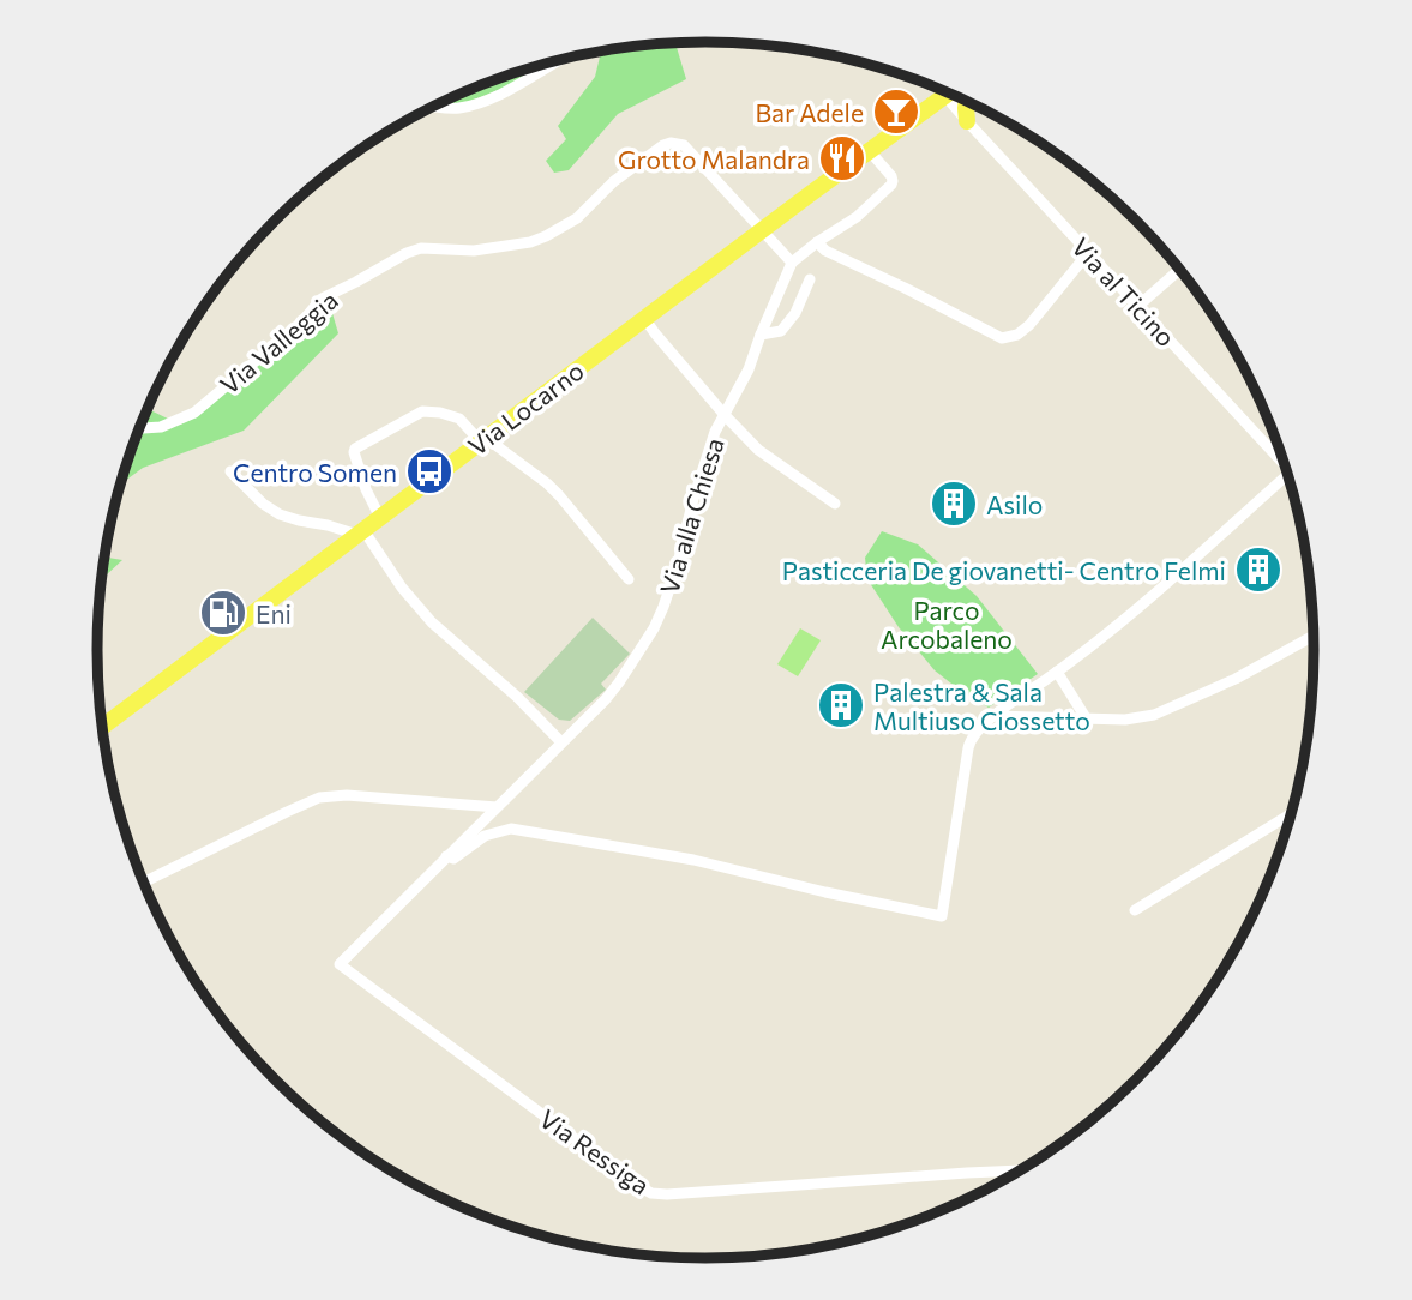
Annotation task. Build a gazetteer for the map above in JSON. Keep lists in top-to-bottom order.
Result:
{
  "streets": {
    "main road": ["Via Locarno"],
    "street": [
      "Via al Ticino",
      "Via Valleggia",
      "Via alla Chiesa",
      "Via Ressiga"
    ]
  },
  "crossings": [
    ["Via al Ticino", "Via Locarno"],
    ["Via Valleggia", "Via Locarno"],
    ["Via alla Chiesa", "Via Ressiga"]
  ],
  "parks": ["Parco Arcobaleno"],
  "places": {
    "bar": ["Bar Adele"],
    "restaurant": ["Grotto Malandra"],
    "bus stop": ["Centro Somen"],
    "building": ["Asilo", "Pasticceria De giovanetti- Centro Felmi", "Palestra & Sala Multiuso Ciossetto"],
    "fuel station": ["Eni"]
  }
}
